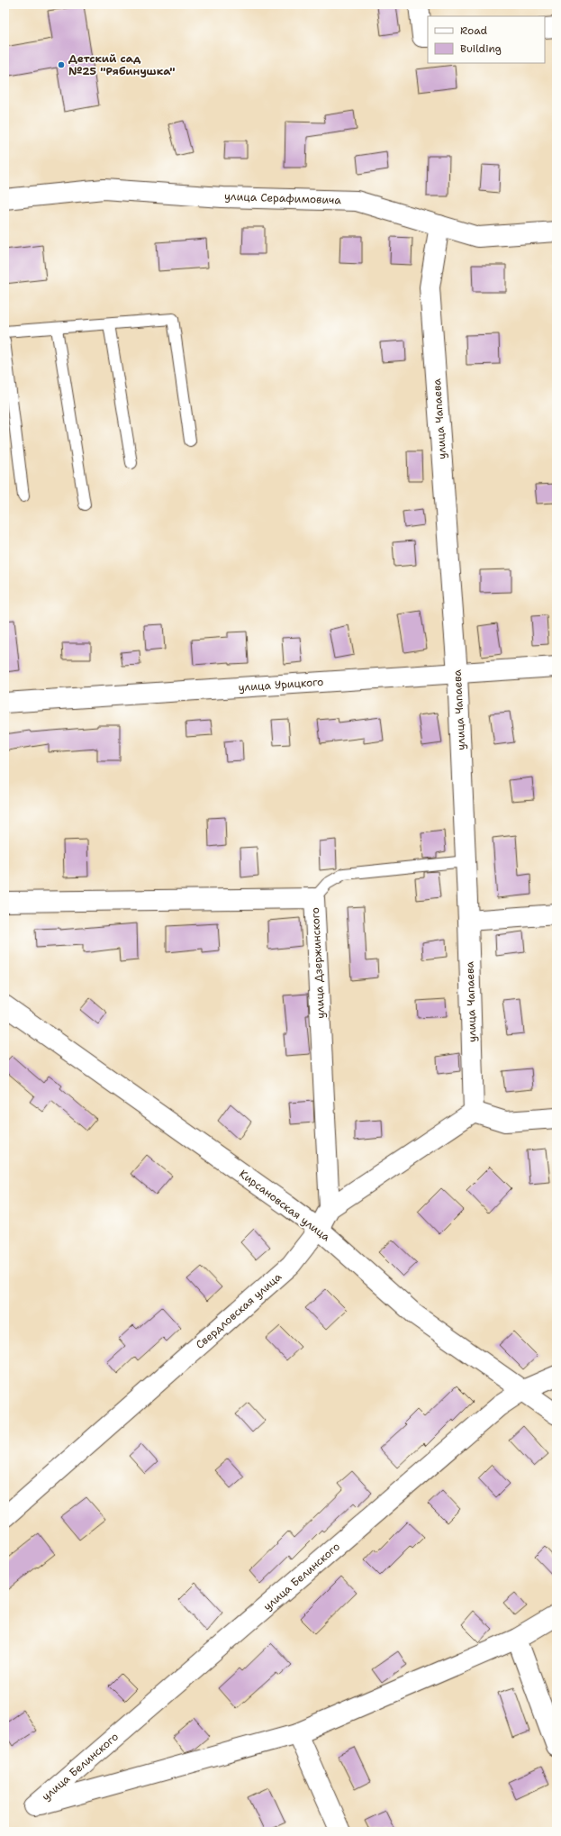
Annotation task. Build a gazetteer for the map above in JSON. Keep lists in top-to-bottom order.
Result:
{
  "streets": {
    "street": [
      "улица Серафимовича",
      "улица Чапаева",
      "улица Урицкого",
      "улица Дзержинского",
      "Кирсановская улица",
      "Свердловская улица",
      "улица Белинского"
    ]
  },
  "crossings": [
    ["улица Серафимовича", "улица Чапаева"],
    ["улица Чапаева", "улица Урицкого"],
    ["улица Чапаева", "Свердловская улица"],
    ["улица Дзержинского", "Свердловская улица"],
    ["Кирсановская улица", "Свердловская улица"],
    ["Кирсановская улица", "улица Белинского"]
  ],
  "places": ["Детский сад №25 \"Рябинушка\""],
  "legend": ["Road", "Building"]
}
